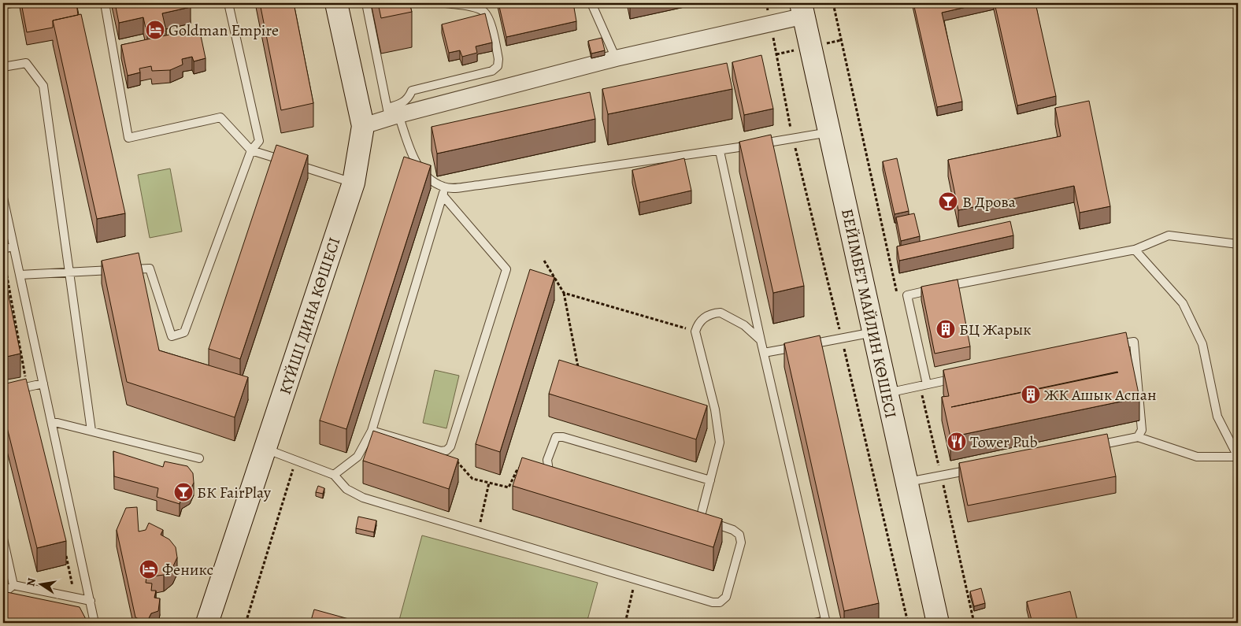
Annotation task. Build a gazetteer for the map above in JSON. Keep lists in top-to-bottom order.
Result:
{
  "streets": {
    "street": ["БЕЙІМБЕТ МАЙЛИН КӨШЕСІ", "КҮЙШІ ДИНА КӨШЕСІ"]
  },
  "places": {
    "hotel": ["Goldman Empire", "Феникс"],
    "bar": ["В Дрова", "БК FairPlay"],
    "building": ["БЦ Жарык", "ЖК Ашык Аспан"],
    "restaurant": ["Tower Pub"]
  },
  "north": "left"
}
